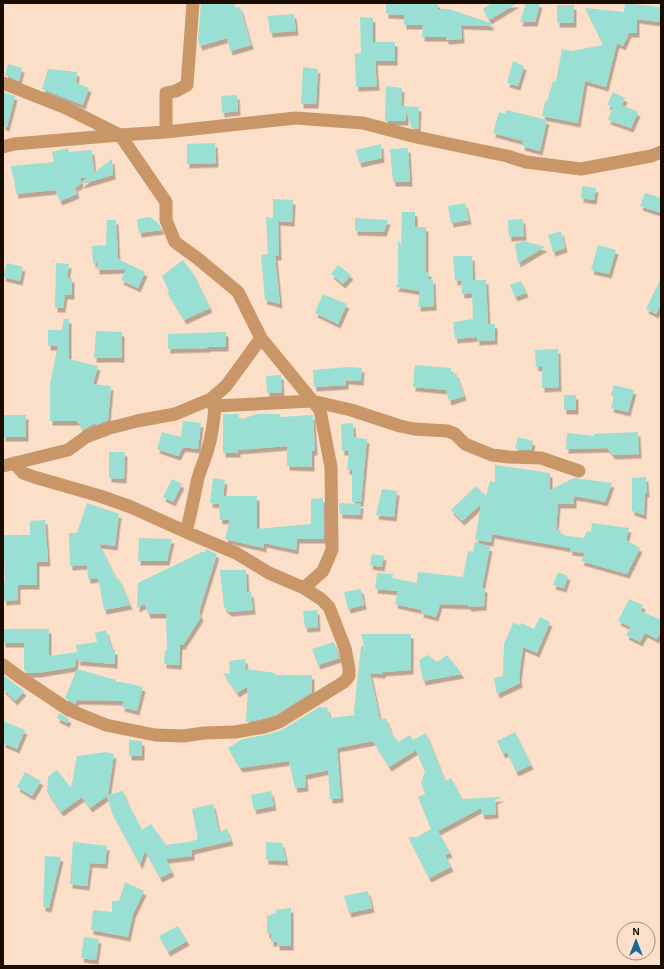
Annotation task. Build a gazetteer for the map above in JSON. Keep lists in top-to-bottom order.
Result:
{
  "north": "top"
}
